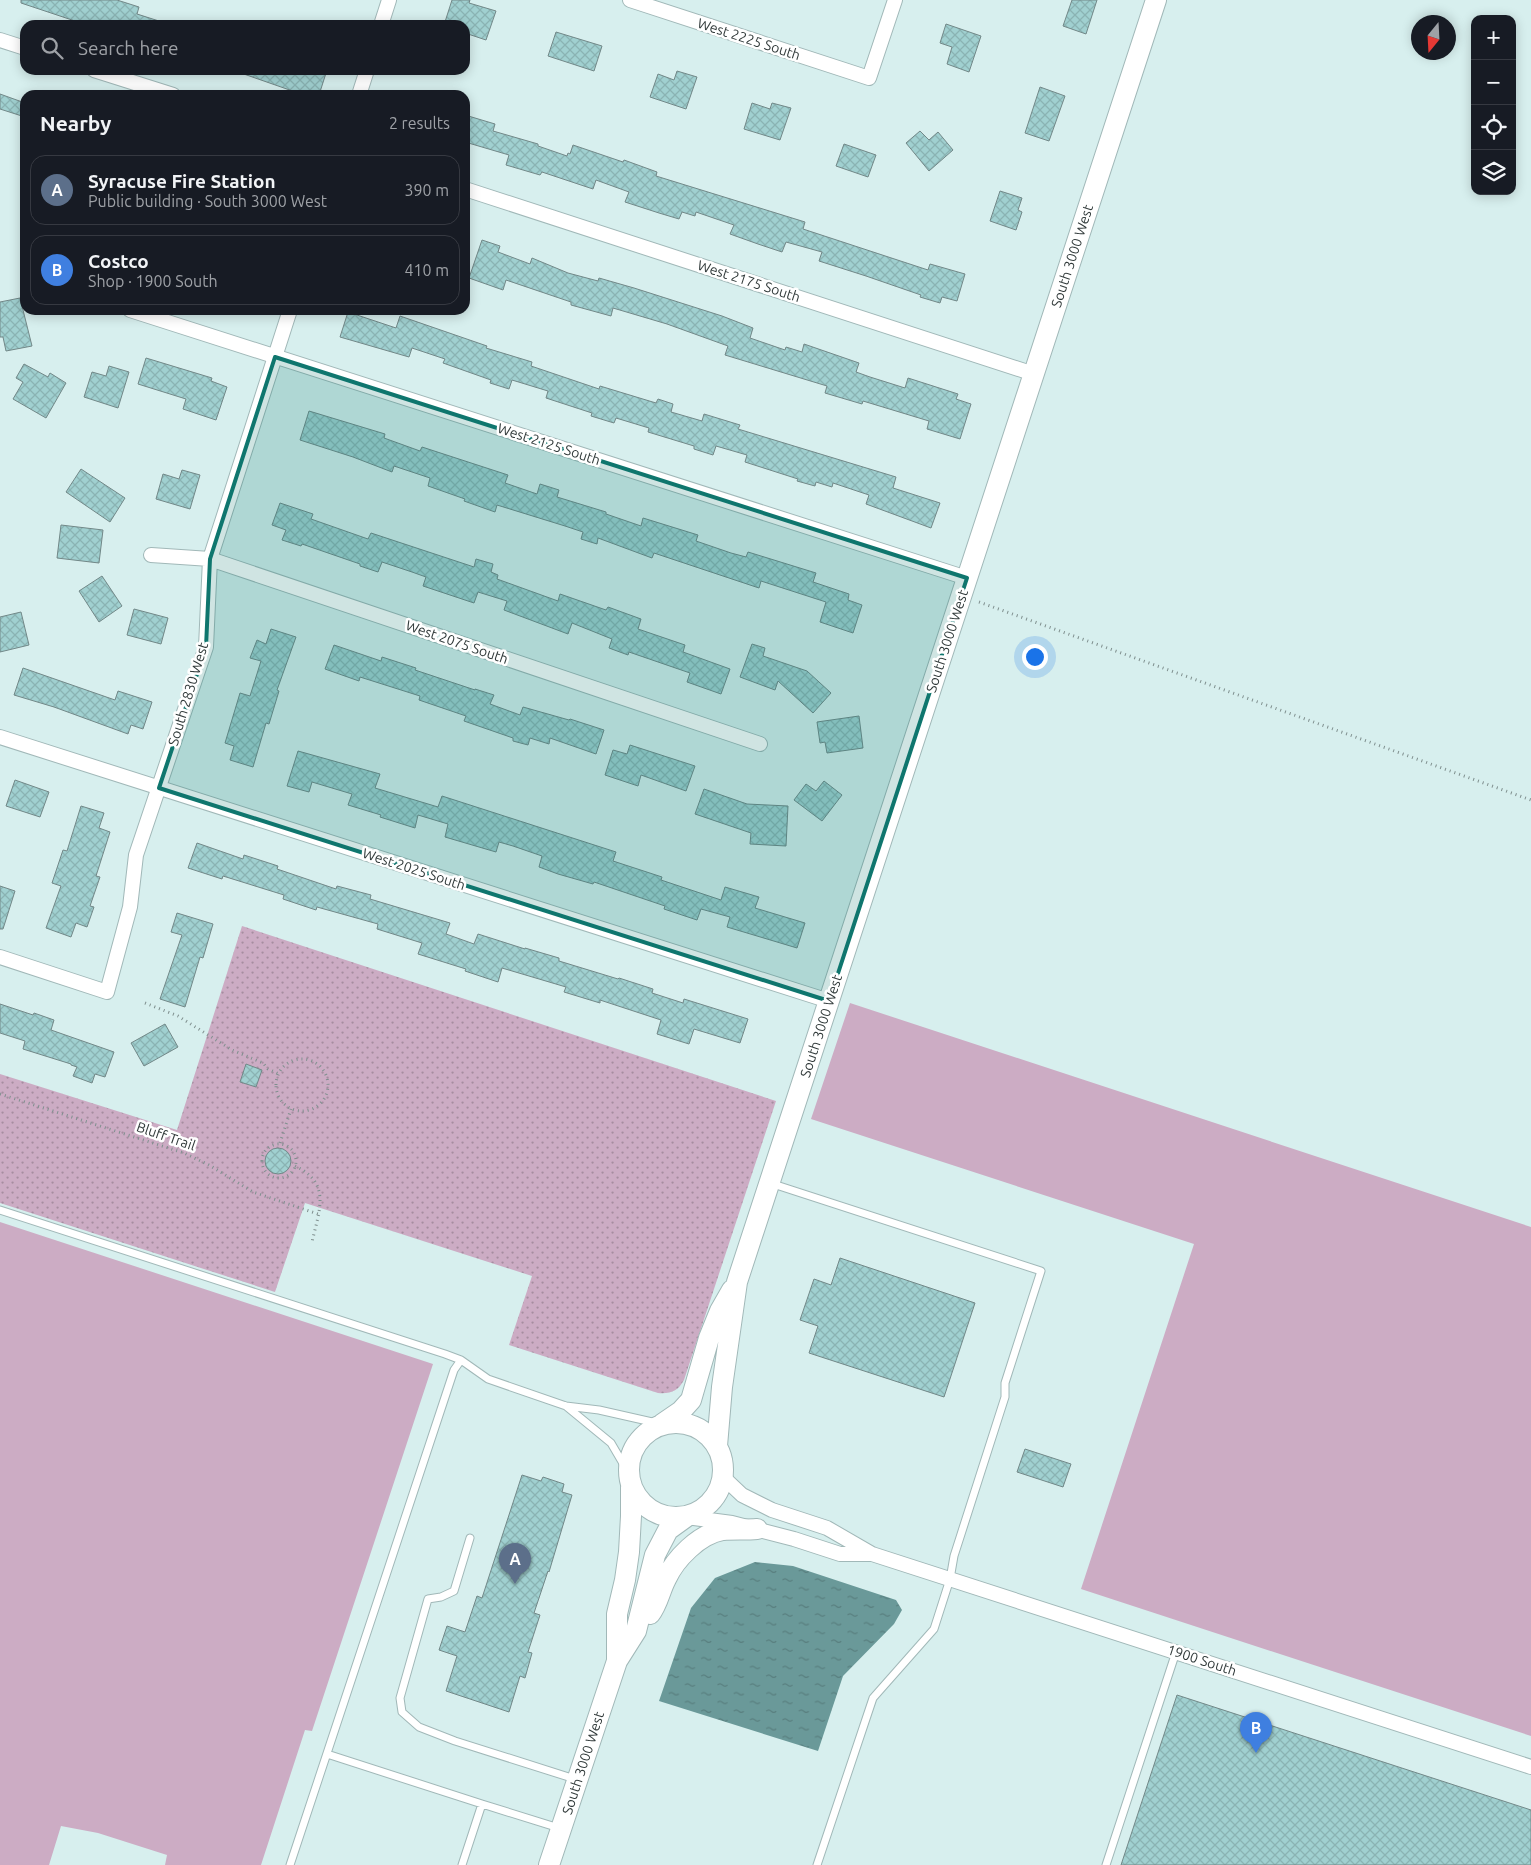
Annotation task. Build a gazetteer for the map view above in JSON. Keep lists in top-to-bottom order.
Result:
{
  "streets": {
    "street": [
      "West 2225 South",
      "South 3000 West",
      "West 2175 South",
      "West 2125 South",
      "West 2075 South",
      "South 2830 West",
      "West 2025 South",
      "1900 South"
    ],
    "path": ["Bluff Trail"]
  },
  "crossings": [
    ["South 3000 West", "West 2175 South"],
    ["South 3000 West", "West 2125 South"],
    ["South 3000 West", "West 2025 South"],
    ["West 2125 South", "South 2830 West"],
    ["West 2075 South", "South 2830 West"],
    ["South 2830 West", "West 2025 South"]
  ],
  "north": "bottom",
  "page": {
    "map_buttons": ["+", "−"],
    "search": "Search here",
    "heading": ["Nearby", "2 results"],
    "list": [
      {
        "mark": "A",
        "name": "Syracuse Fire Station",
        "note": "Public building · South 3000 West",
        "value": "390 m"
      },
      {
        "mark": "B",
        "name": "Costco",
        "note": "Shop · 1900 South",
        "value": "410 m"
      }
    ],
    "pins": ["A", "B"]
  }
}
